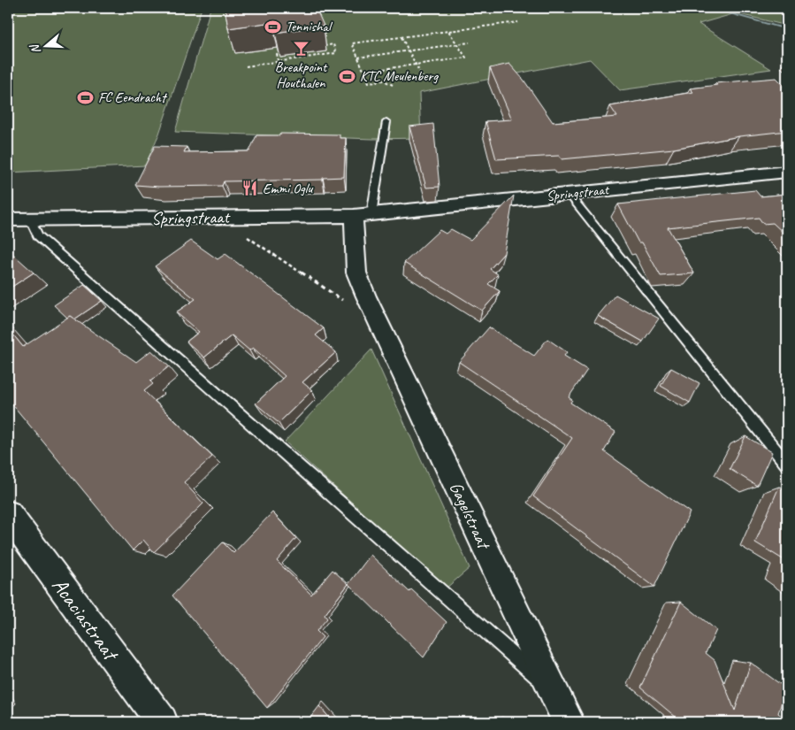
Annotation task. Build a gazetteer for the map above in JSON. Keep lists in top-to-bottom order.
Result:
{
  "streets": {
    "street": ["Springstraat", "Gagelstraat", "Acaciastraat"]
  },
  "crossings": [
    ["Springstraat", "Gagelstraat"]
  ],
  "places": {
    "sports": ["Tennishal", "KTC Meulenberg", "FC Eendracht"],
    "bar": ["Breakpoint Houthalen"],
    "restaurant": ["Emmi Oglu"]
  },
  "north": "left"
}
